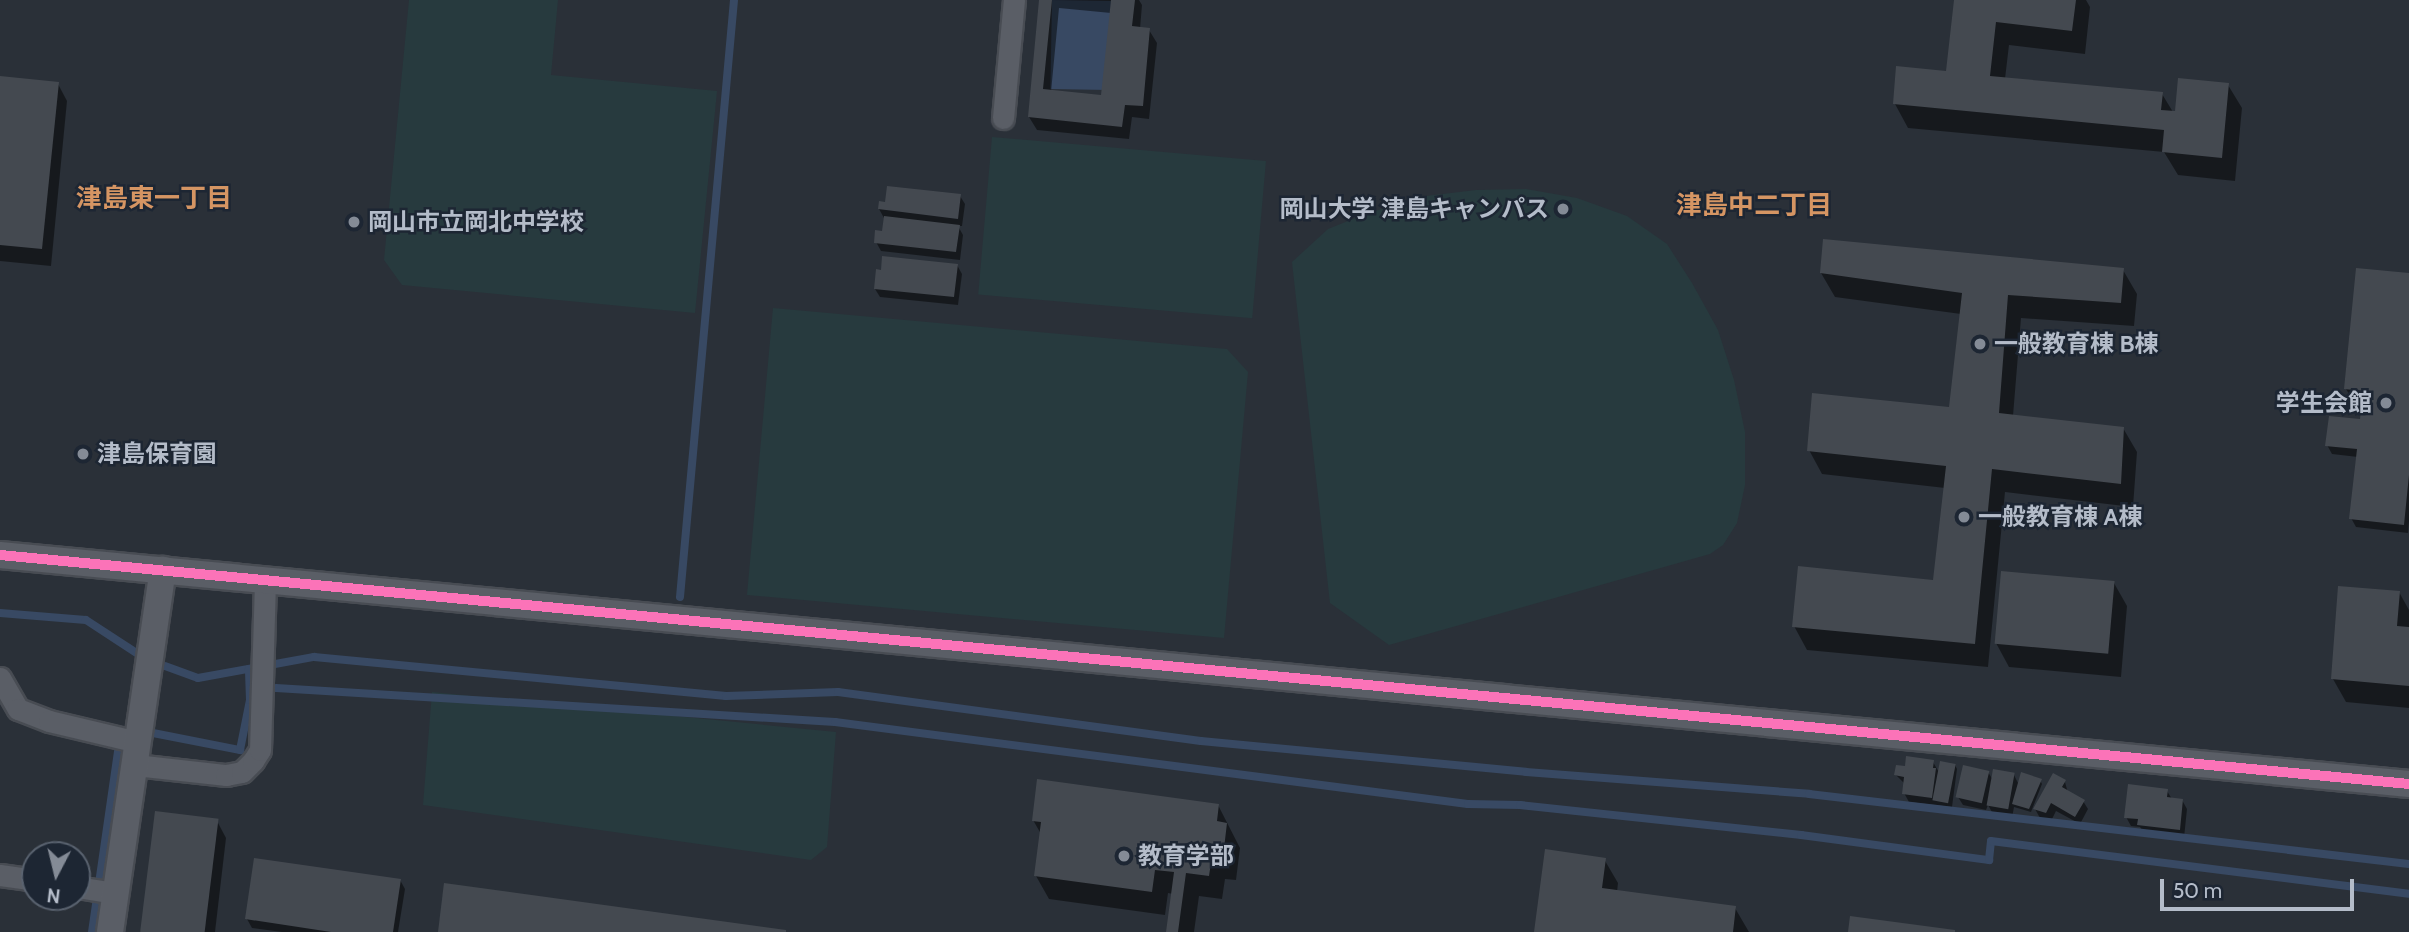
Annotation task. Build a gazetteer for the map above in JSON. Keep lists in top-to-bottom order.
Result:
{
  "districts": ["津島東一丁目", "津島中二丁目"],
  "places": [
    "岡山大学 津島キャンパス",
    "岡山市立岡北中学校",
    "一般教育棟 B棟",
    "学生会館",
    "津島保育園",
    "一般教育棟 A棟",
    "教育学部"
  ],
  "scale_bar": "50 m",
  "north": "bottom"
}
